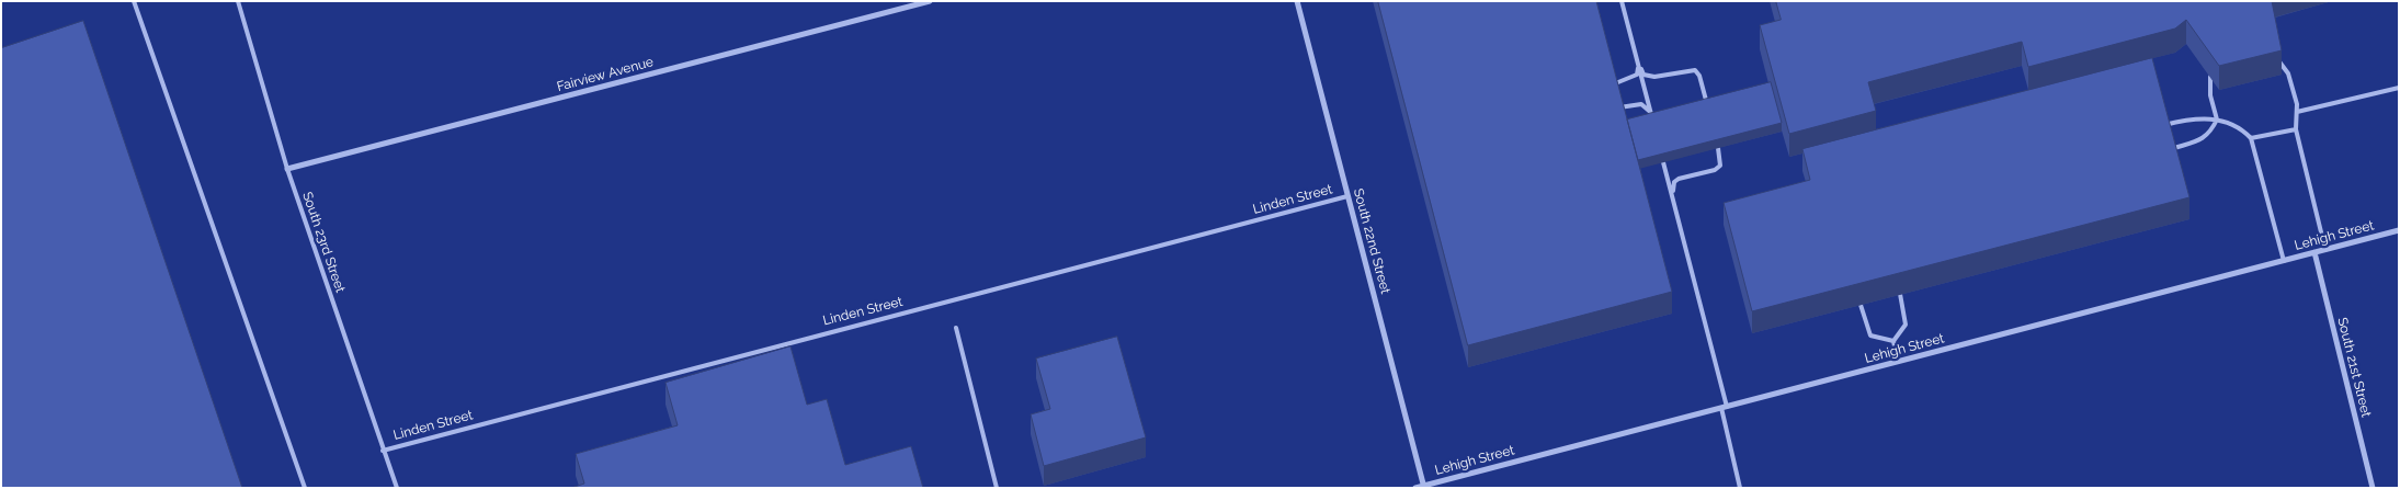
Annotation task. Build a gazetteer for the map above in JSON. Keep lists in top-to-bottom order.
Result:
{
  "streets": {
    "street": [
      "Fairview Avenue",
      "Lehigh Street",
      "South 22nd Street",
      "South 21st Street"
    ],
    "lane": ["Linden Street", "South 23rd Street"]
  },
  "crossings": [
    ["Fairview Avenue", "South 23rd Street"],
    ["Linden Street", "South 22nd Street"],
    ["Linden Street", "South 23rd Street"],
    ["Lehigh Street", "South 22nd Street"],
    ["Lehigh Street", "South 21st Street"]
  ]
}
